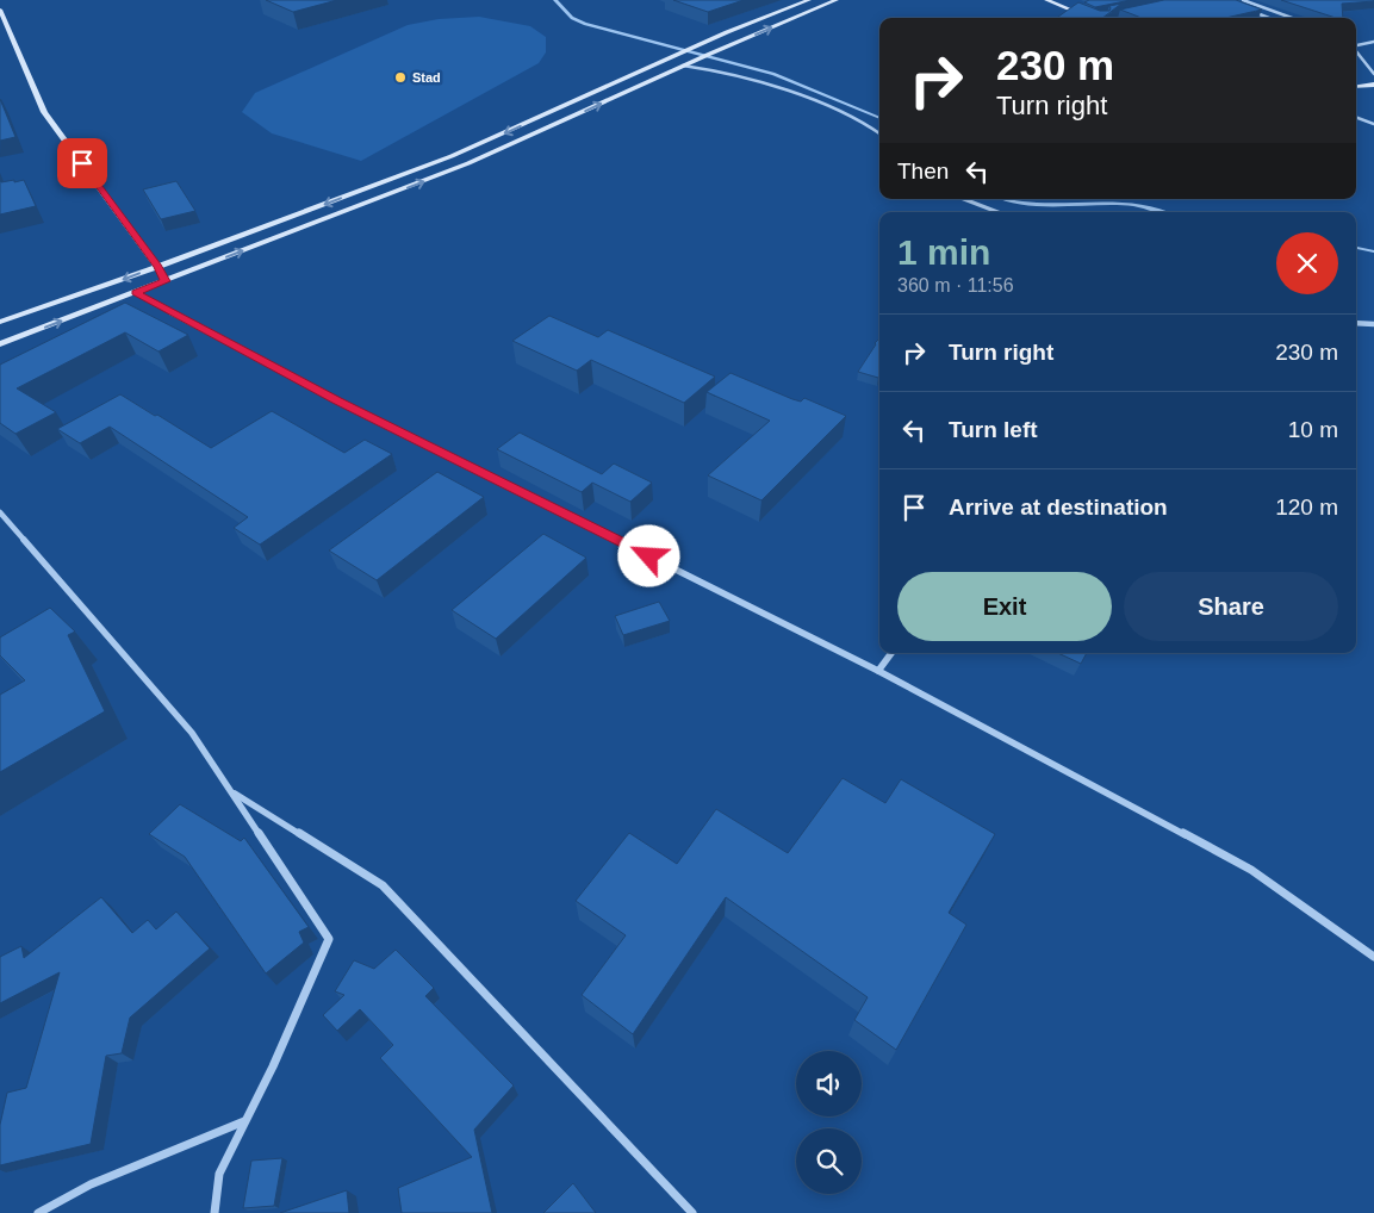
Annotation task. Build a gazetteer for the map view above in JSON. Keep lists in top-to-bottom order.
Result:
{
  "places": ["Stad"],
  "page": {
    "turn": ["230 m", "Turn right"],
    "then": "Then",
    "heading": ["1 min", "360 m · 11:56"],
    "list": [
      {
        "name": "Turn right",
        "value": "230 m"
      },
      {
        "name": "Turn left",
        "value": "10 m"
      },
      {
        "name": "Arrive at destination",
        "value": "120 m"
      }
    ],
    "buttons": ["Exit", "Share"]
  }
}
